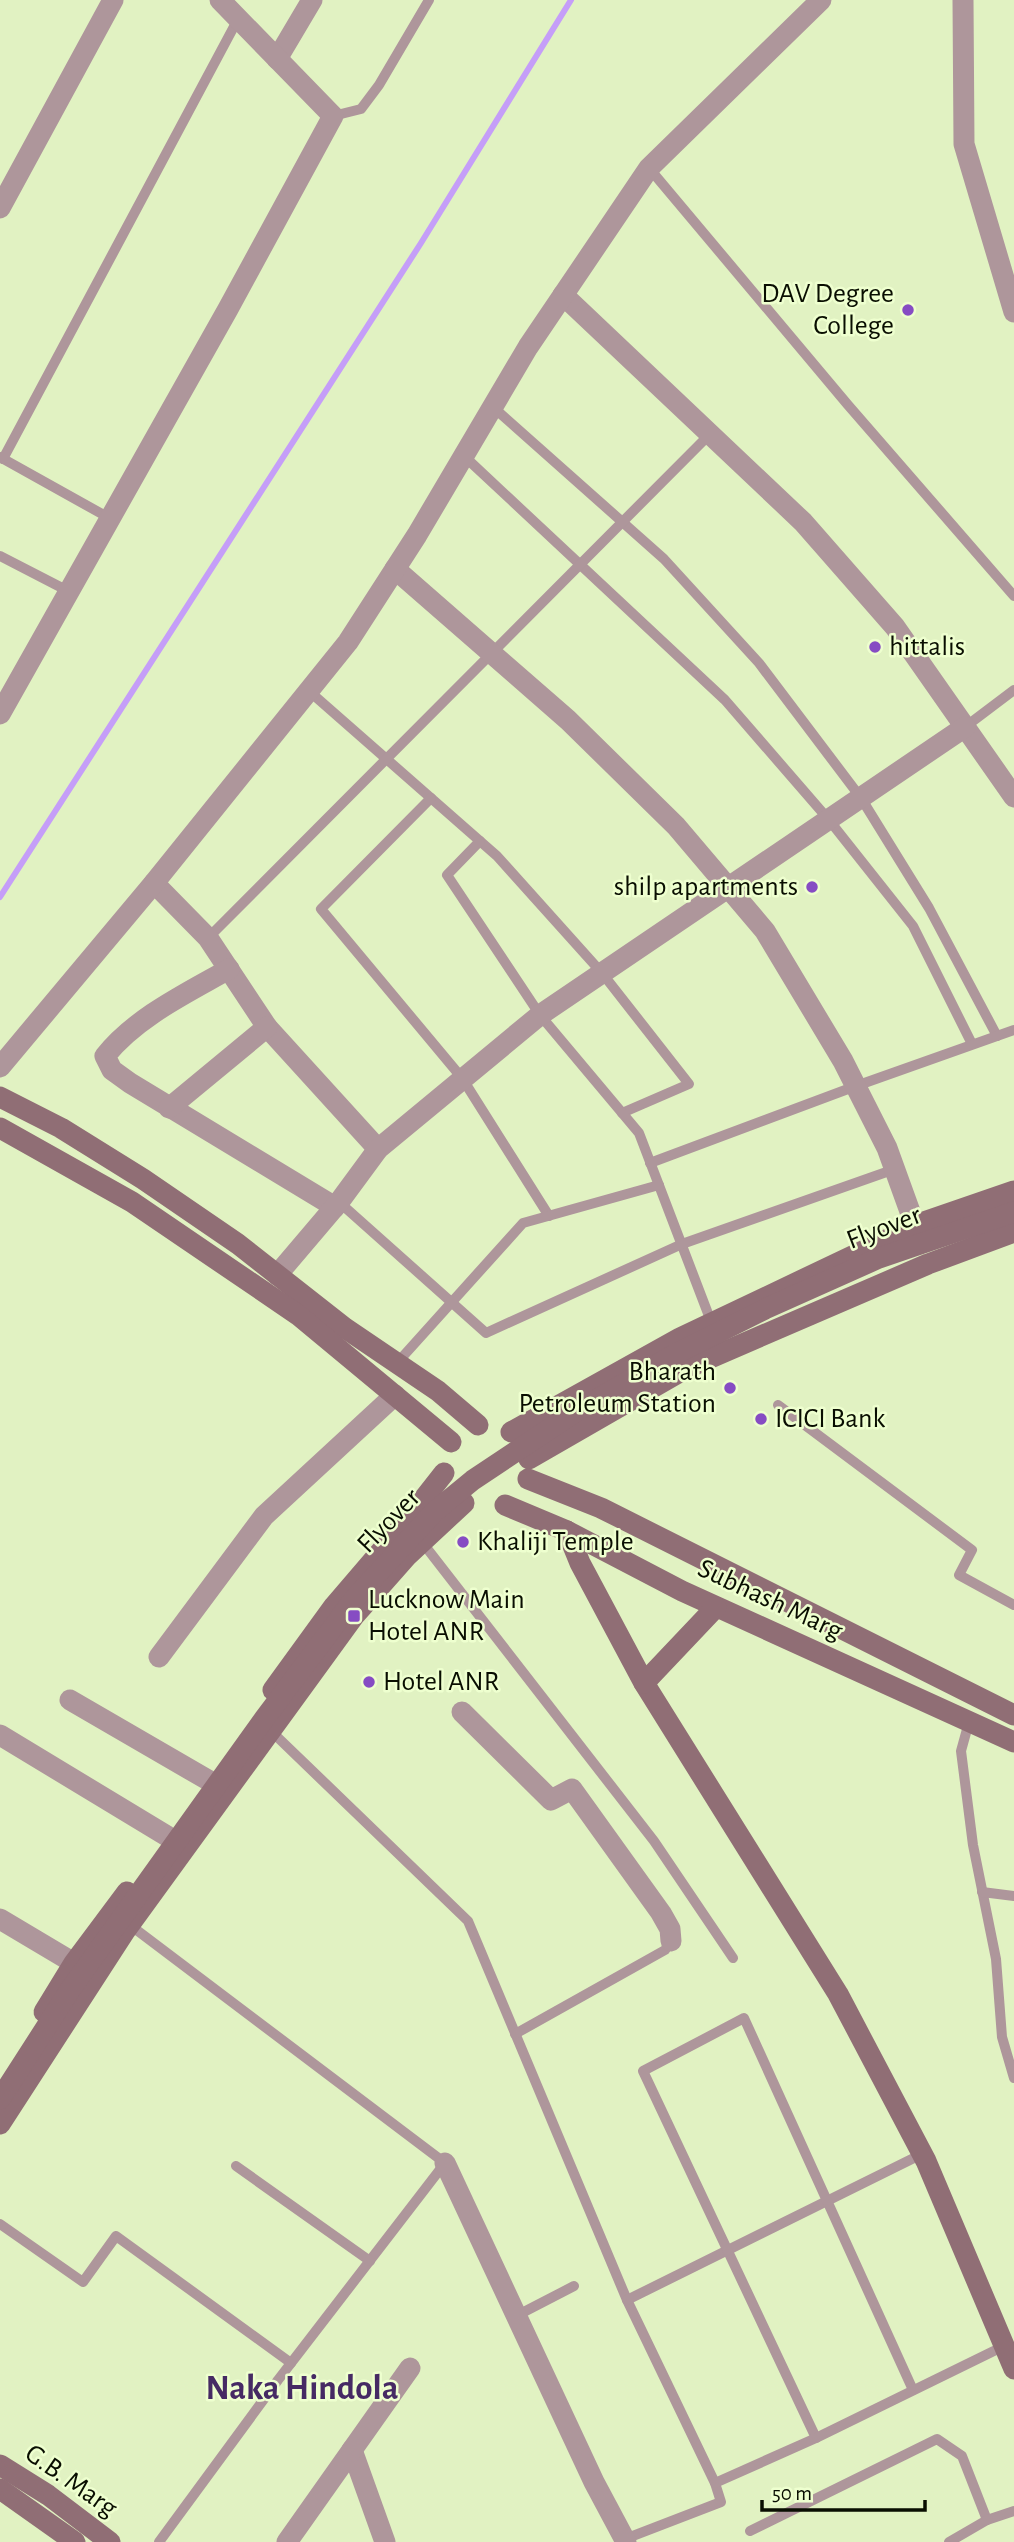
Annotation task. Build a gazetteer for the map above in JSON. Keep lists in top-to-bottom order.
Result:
{
  "streets": {
    "main road": ["Flyover", "Subhash Marg", "G.B. Marg"]
  },
  "districts": ["Naka Hindola"],
  "places": {
    "other": [
      "DAV Degree College",
      "hittalis",
      "shilp apartments",
      "Bharath Petroleum Station",
      "ICICI Bank",
      "Khaliji Temple",
      "Hotel ANR"
    ],
    "transit": ["Lucknow Main Hotel ANR"]
  },
  "scale_bar": "50 m"
}
